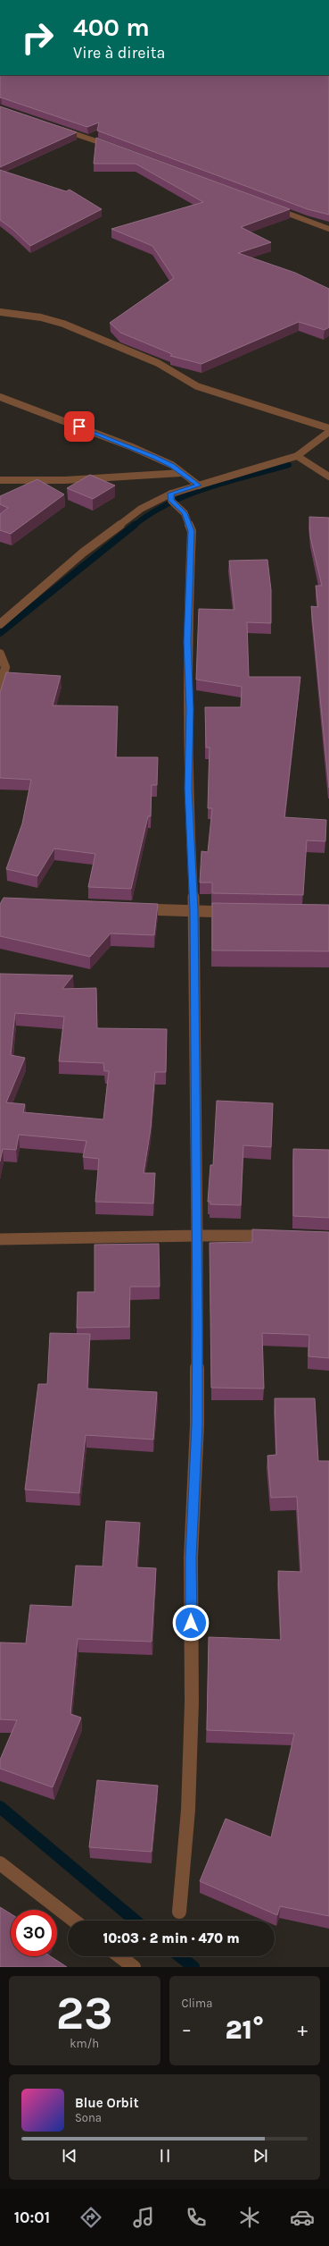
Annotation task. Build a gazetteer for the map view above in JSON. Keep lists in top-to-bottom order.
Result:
{
  "page": {
    "turn": ["400 m", "Vire à direita"],
    "limit": "30",
    "trip": "10:03 · 2 min · 470 m",
    "tile": [
      ["23", "km/h"],
      "Clima"
    ],
    "heat": ["−", "21°", "+"],
    "song": ["Blue Orbit", "Sona"],
    "tabs": "10:01"
  }
}
